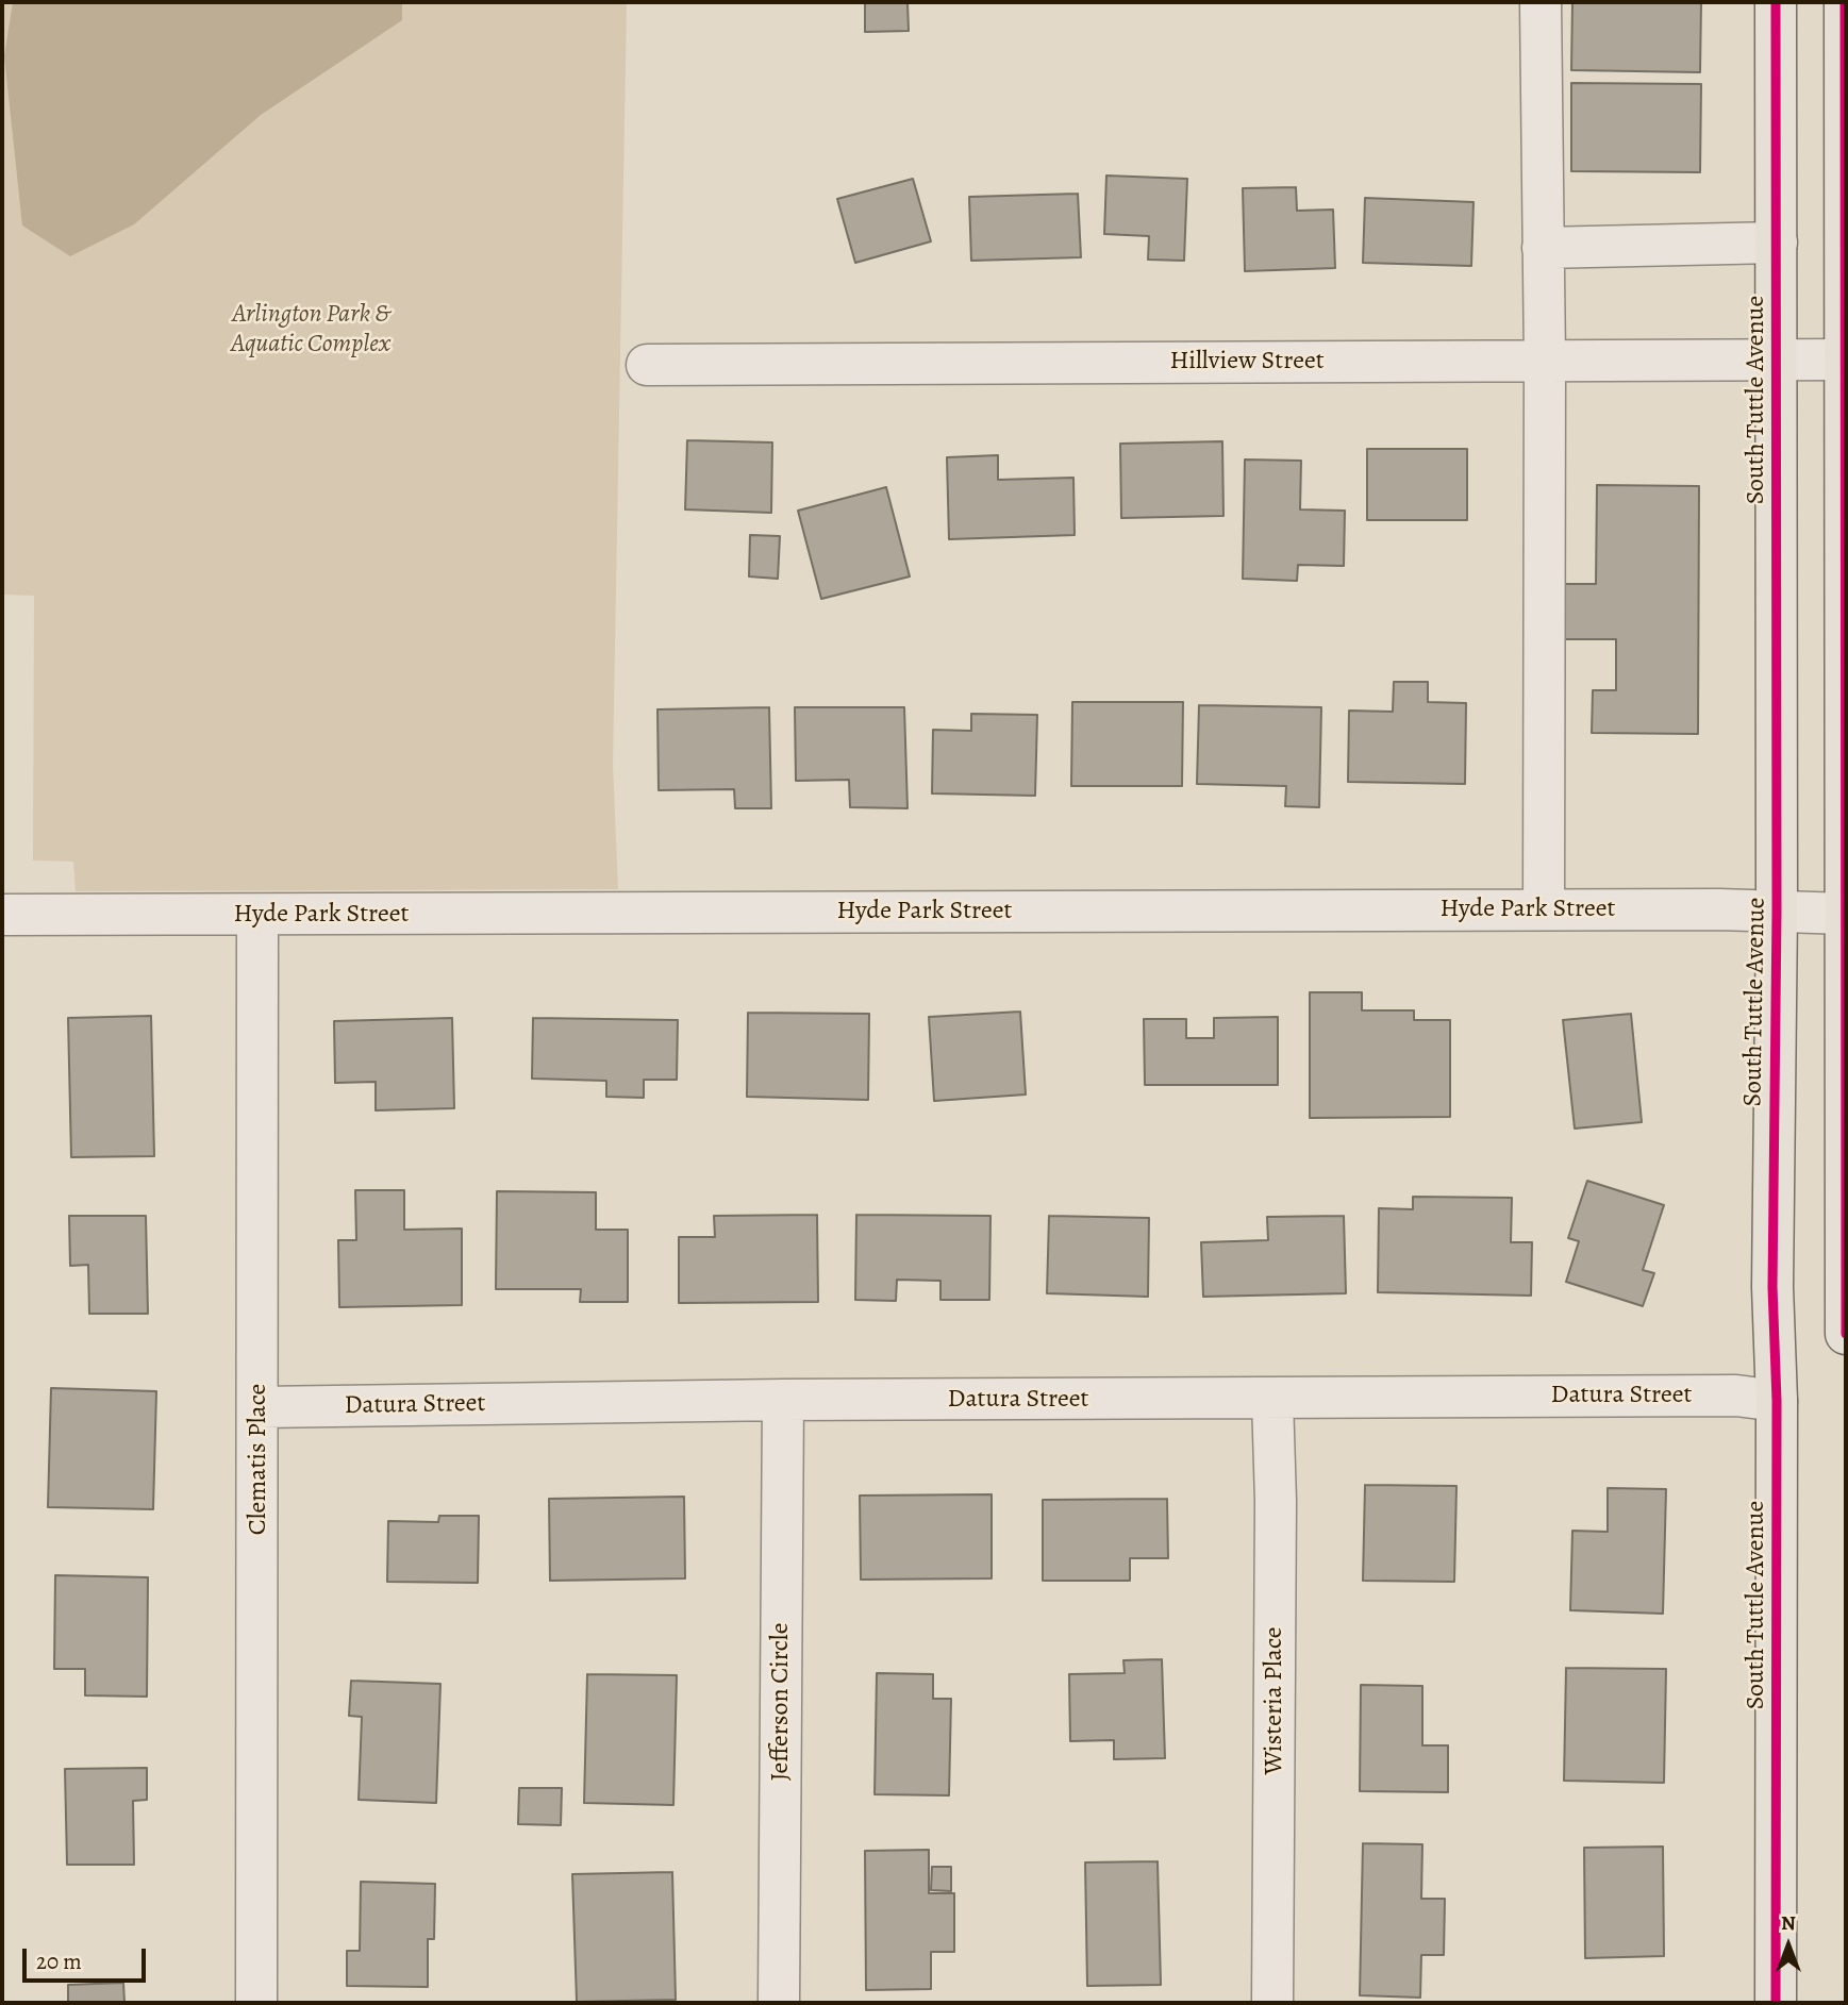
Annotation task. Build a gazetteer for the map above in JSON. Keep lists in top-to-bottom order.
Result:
{
  "streets": {
    "main road": ["South Tuttle Avenue"],
    "street": [
      "Hillview Street",
      "Hyde Park Street",
      "Datura Street",
      "Clematis Place",
      "Wisteria Place",
      "Jefferson Circle"
    ]
  },
  "crossings": [
    ["Hillview Street", "South Tuttle Avenue"],
    ["South Tuttle Avenue", "Hyde Park Street"],
    ["South Tuttle Avenue", "Datura Street"],
    ["Hyde Park Street", "Clematis Place"],
    ["Datura Street", "Clematis Place"],
    ["Datura Street", "Wisteria Place"],
    ["Datura Street", "Jefferson Circle"]
  ],
  "parks": ["Arlington Park & Aquatic Complex"],
  "scale_bar": "20 m",
  "north": "top"
}
